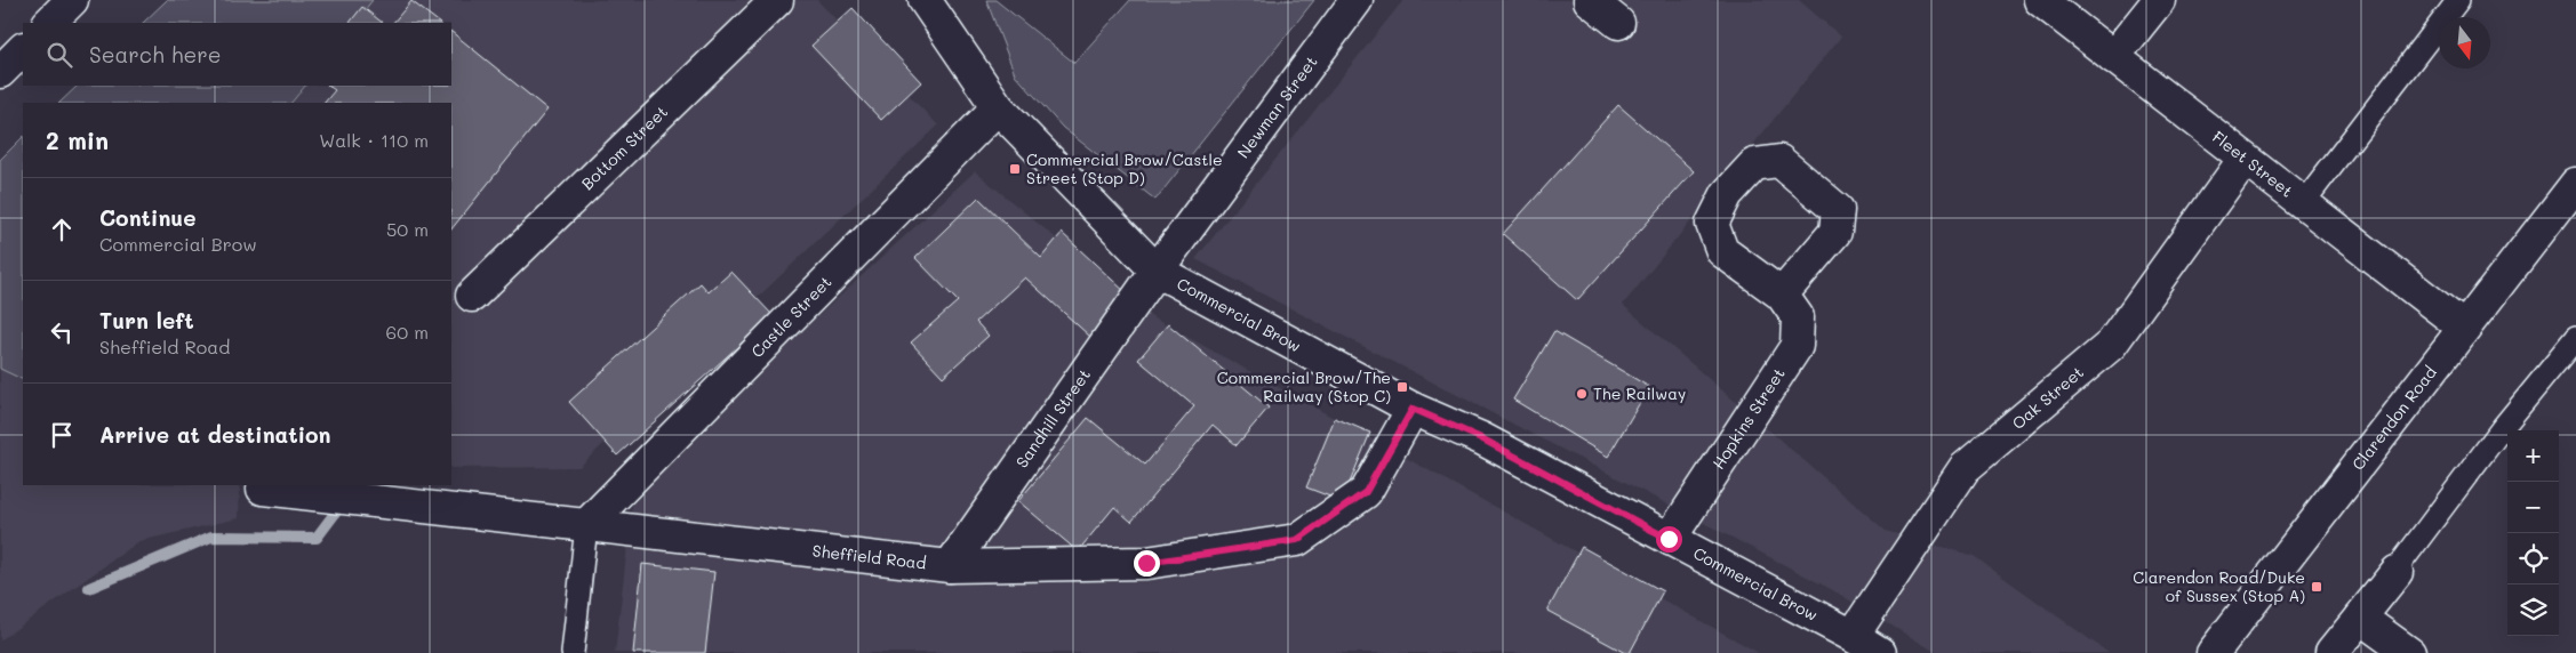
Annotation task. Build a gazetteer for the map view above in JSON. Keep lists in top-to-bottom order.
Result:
{
  "streets": {
    "main road": [
      "Newman Street",
      "Bottom Street",
      "Fleet Street",
      "Commercial Brow",
      "Castle Street",
      "Oak Street",
      "Sandhill Street",
      "Hopkins Street",
      "Clarendon Road",
      "Sheffield Road"
    ]
  },
  "crossings": [
    ["Newman Street", "Commercial Brow"],
    ["Newman Street", "Sandhill Street"],
    ["Fleet Street", "Oak Street"],
    ["Fleet Street", "Clarendon Road"],
    ["Commercial Brow", "Castle Street"],
    ["Commercial Brow", "Oak Street"],
    ["Commercial Brow", "Sandhill Street"],
    ["Commercial Brow", "Hopkins Street"],
    ["Commercial Brow", "Sheffield Road"],
    ["Castle Street", "Sheffield Road"],
    ["Sandhill Street", "Sheffield Road"]
  ],
  "places": {
    "transit": ["Commercial Brow/Castle Street (Stop D)", "Commercial Brow/The Railway (Stop C)", "Clarendon Road/Duke of Sussex (Stop A)"],
    "other": ["The Railway"]
  },
  "north": "bottom",
  "page": {
    "search": "Search here",
    "heading": ["2 min", "Walk · 110 m"],
    "list": [
      ["Continue", "Commercial Brow", "50 m"],
      ["Turn left", "Sheffield Road", "60 m"],
      "Arrive at destination"
    ],
    "map_buttons": ["+", "−"]
  }
}
